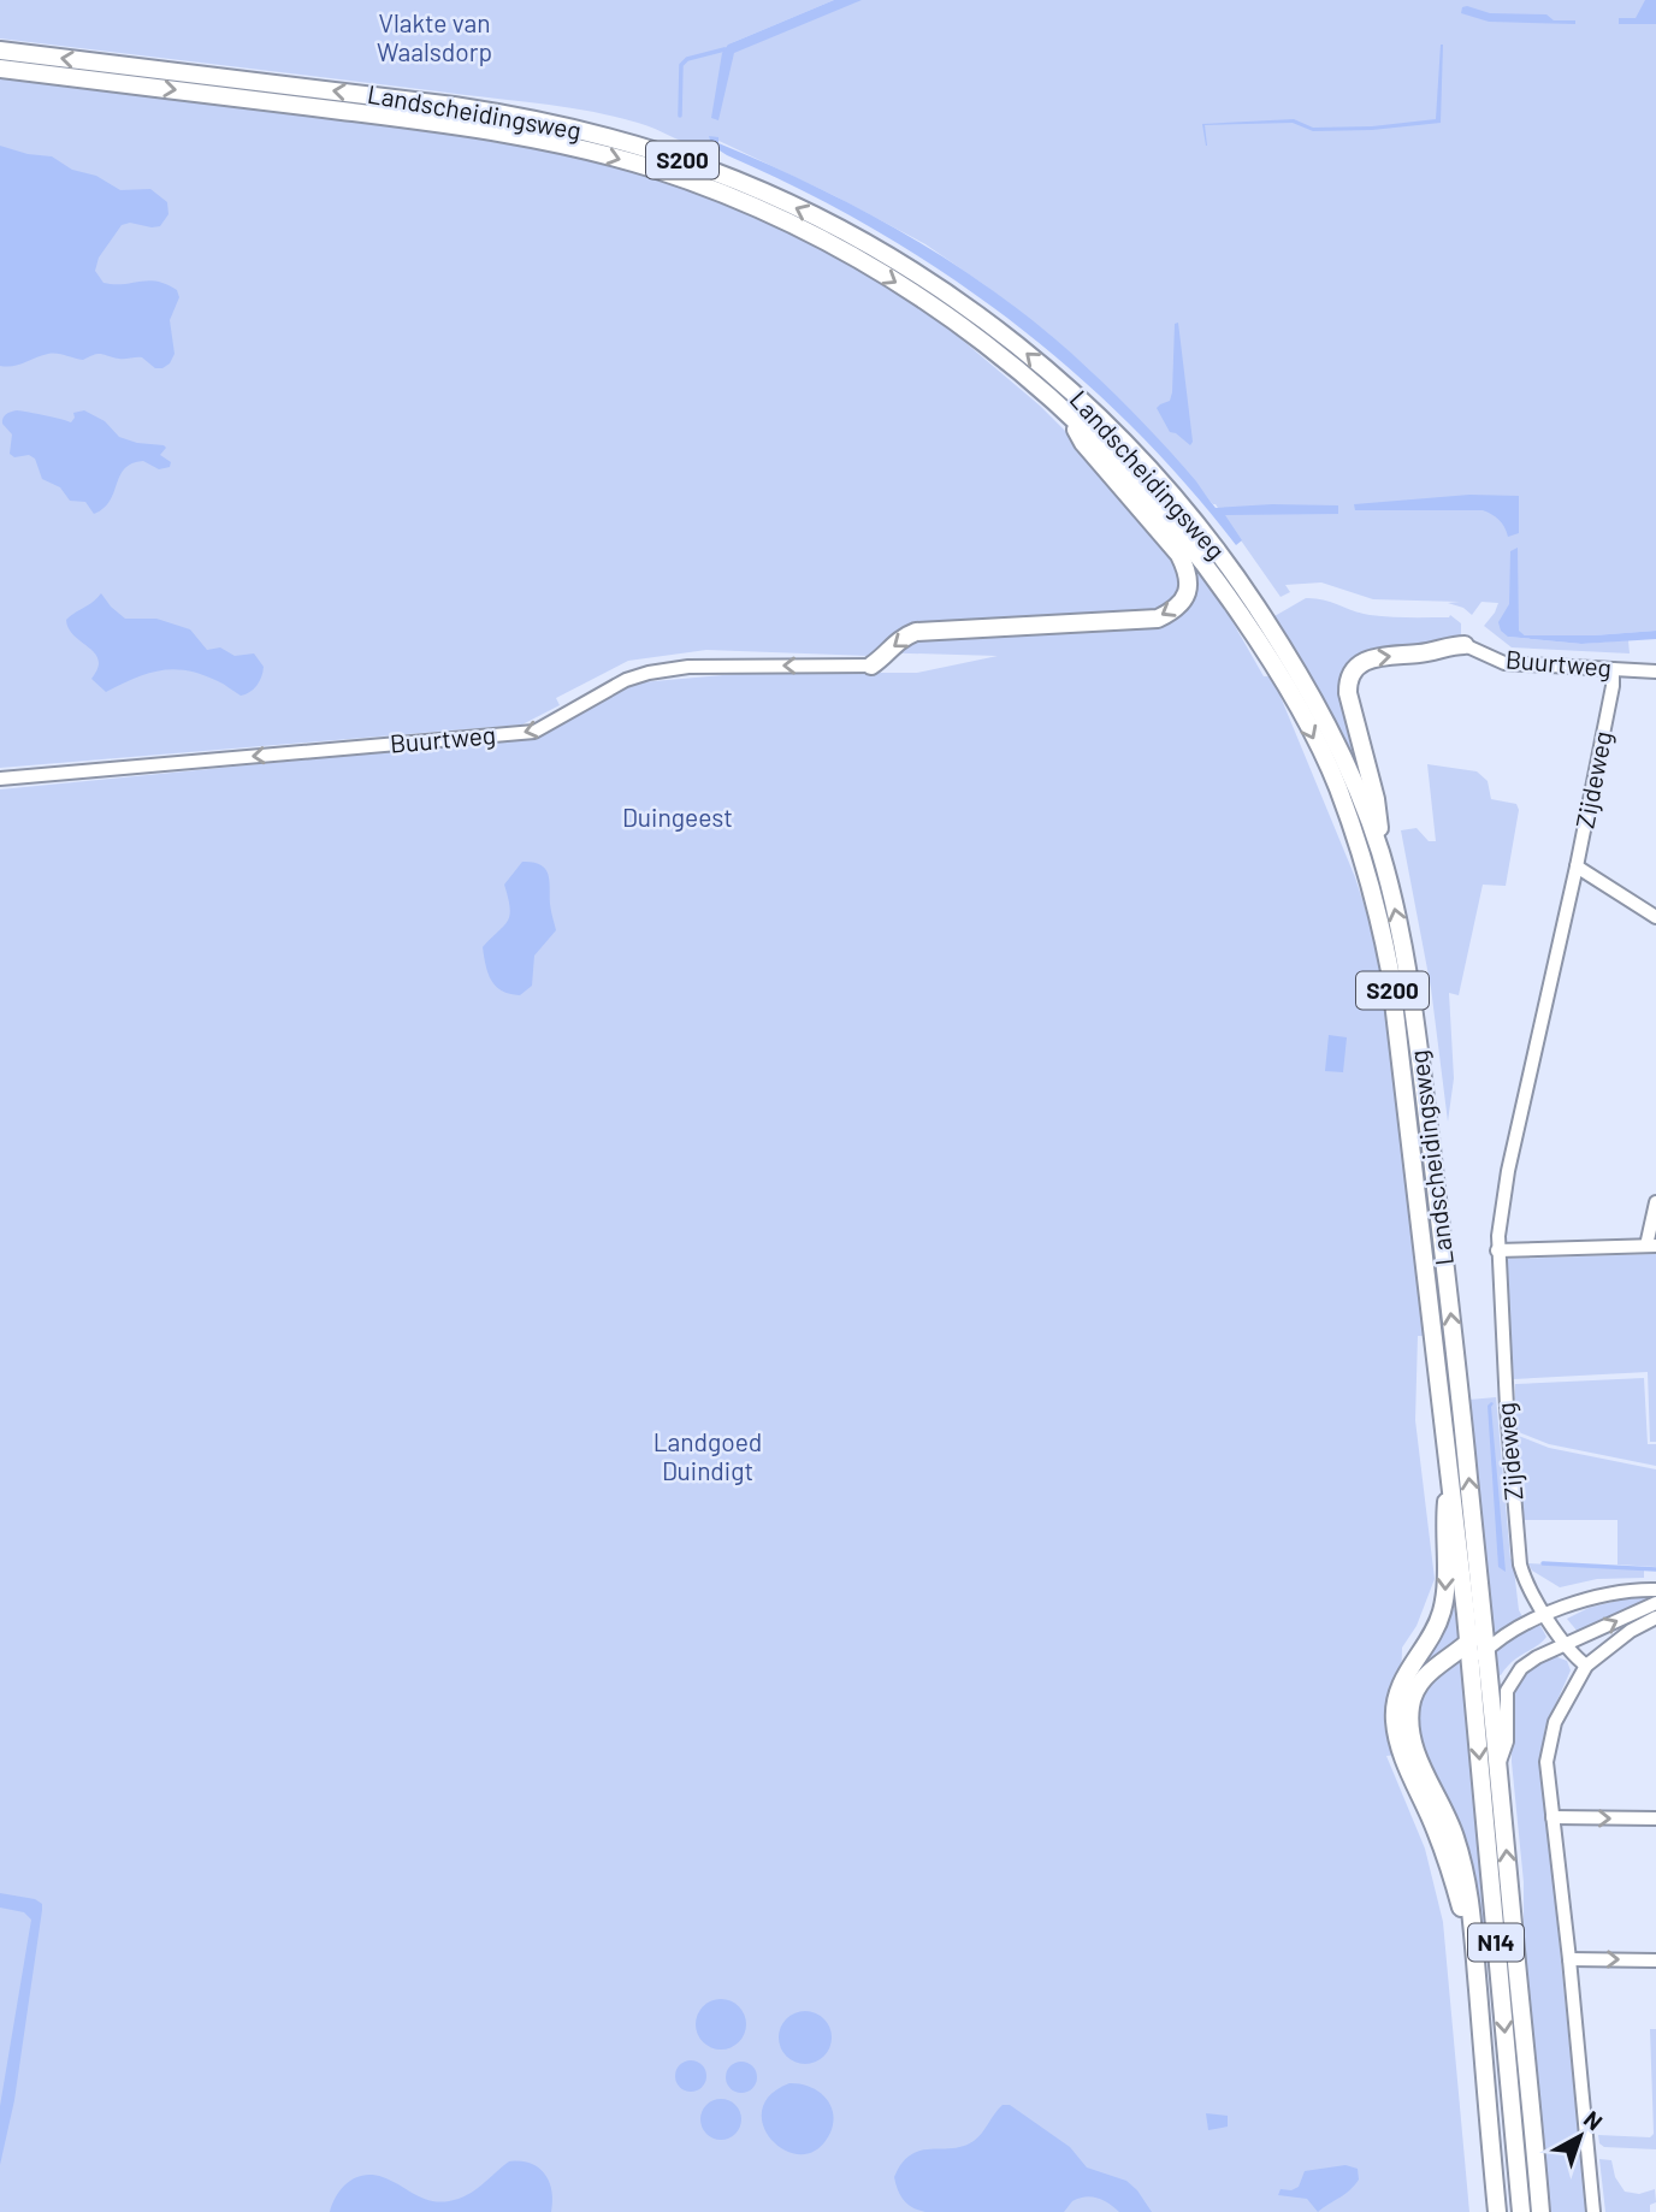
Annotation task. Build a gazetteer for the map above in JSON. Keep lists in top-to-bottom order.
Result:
{
  "streets": {
    "main road": ["Landscheidingsweg", "S200", "N14"],
    "street": ["Buurtweg", "Zijdeweg"]
  },
  "crossings": [
    ["Landscheidingsweg", "N14"],
    ["Buurtweg", "Zijdeweg"]
  ],
  "one_way": ["Buurtweg"],
  "parks": ["Vlakte van Waalsdorp", "Duingeest", "Landgoed Duindigt"],
  "north": "top right"
}
